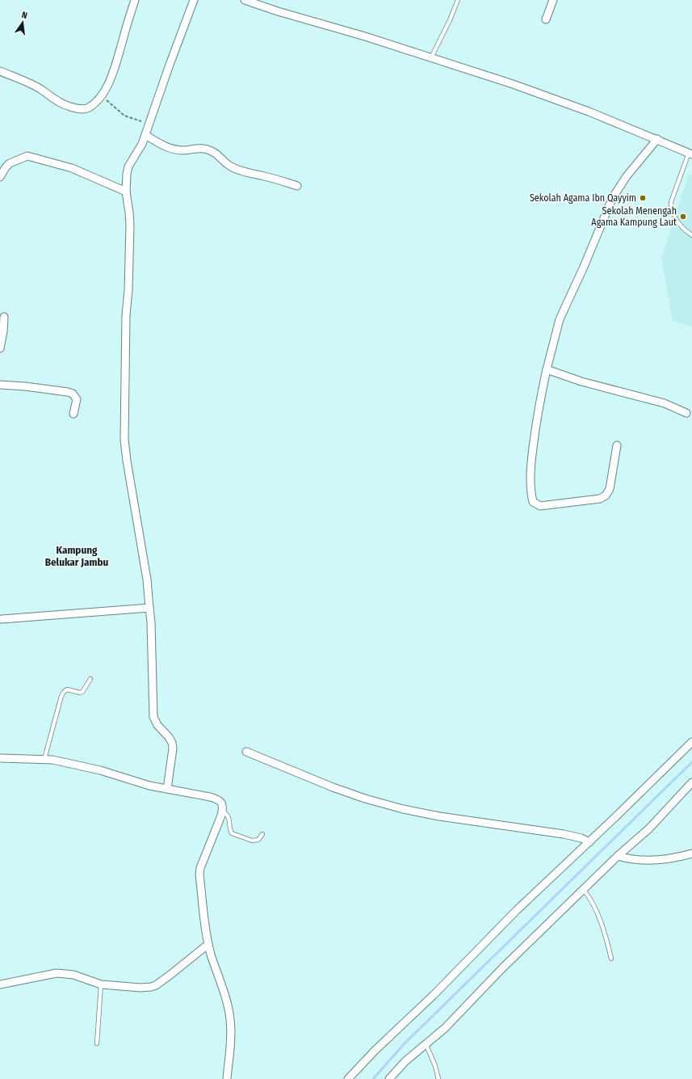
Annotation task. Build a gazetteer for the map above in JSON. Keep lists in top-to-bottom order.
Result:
{
  "districts": ["Kampung Belukar Jambu"],
  "places": ["Sekolah Agama Ibn Qayyim", "Sekolah Menengah Agama Kampung Laut"],
  "north": "top"
}
